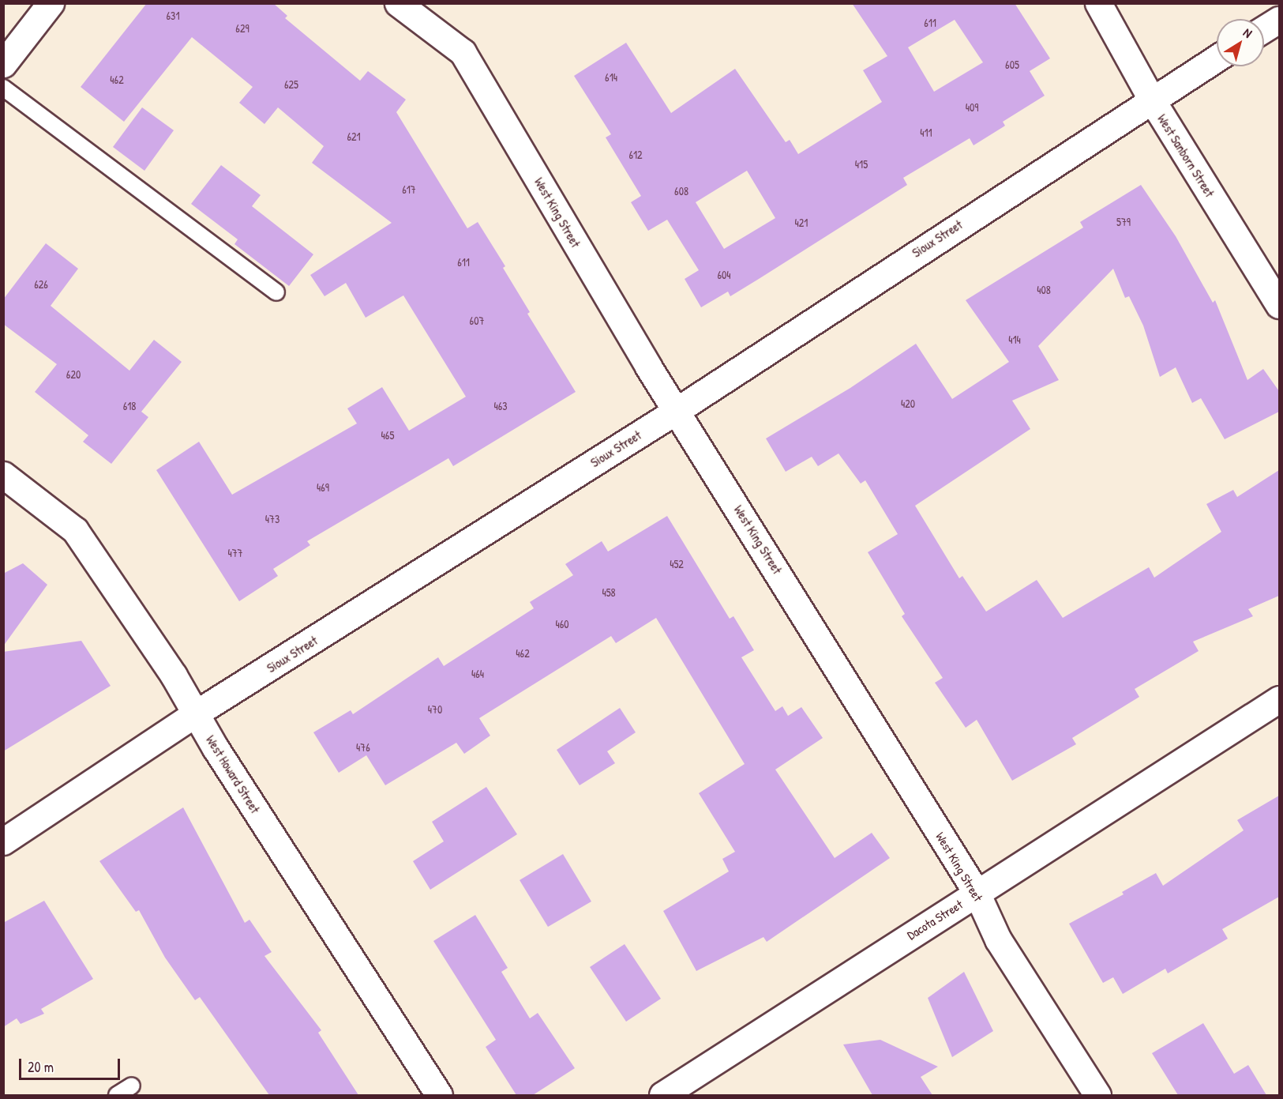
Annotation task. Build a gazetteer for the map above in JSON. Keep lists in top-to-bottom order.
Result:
{
  "streets": {
    "street": [
      "West Sanborn Street",
      "West King Street",
      "Sioux Street",
      "West Howard Street",
      "Dacota Street"
    ]
  },
  "crossings": [
    ["West Sanborn Street", "Sioux Street"],
    ["West King Street", "Sioux Street"],
    ["West King Street", "Dacota Street"],
    ["Sioux Street", "West Howard Street"]
  ],
  "house_numbers": [
    "631",
    "611",
    "629",
    "605",
    "614",
    "462",
    "625",
    "409",
    "411",
    "621",
    "612",
    "415",
    "617",
    "608",
    "579",
    "421",
    "611",
    "604",
    "626",
    "408",
    "607",
    "414",
    "620",
    "420",
    "618",
    "463",
    "465",
    "469",
    "473",
    "477",
    "452",
    "458",
    "460",
    "462",
    "464",
    "470",
    "476"
  ],
  "scale_bar": "20 m",
  "north": "top right"
}
